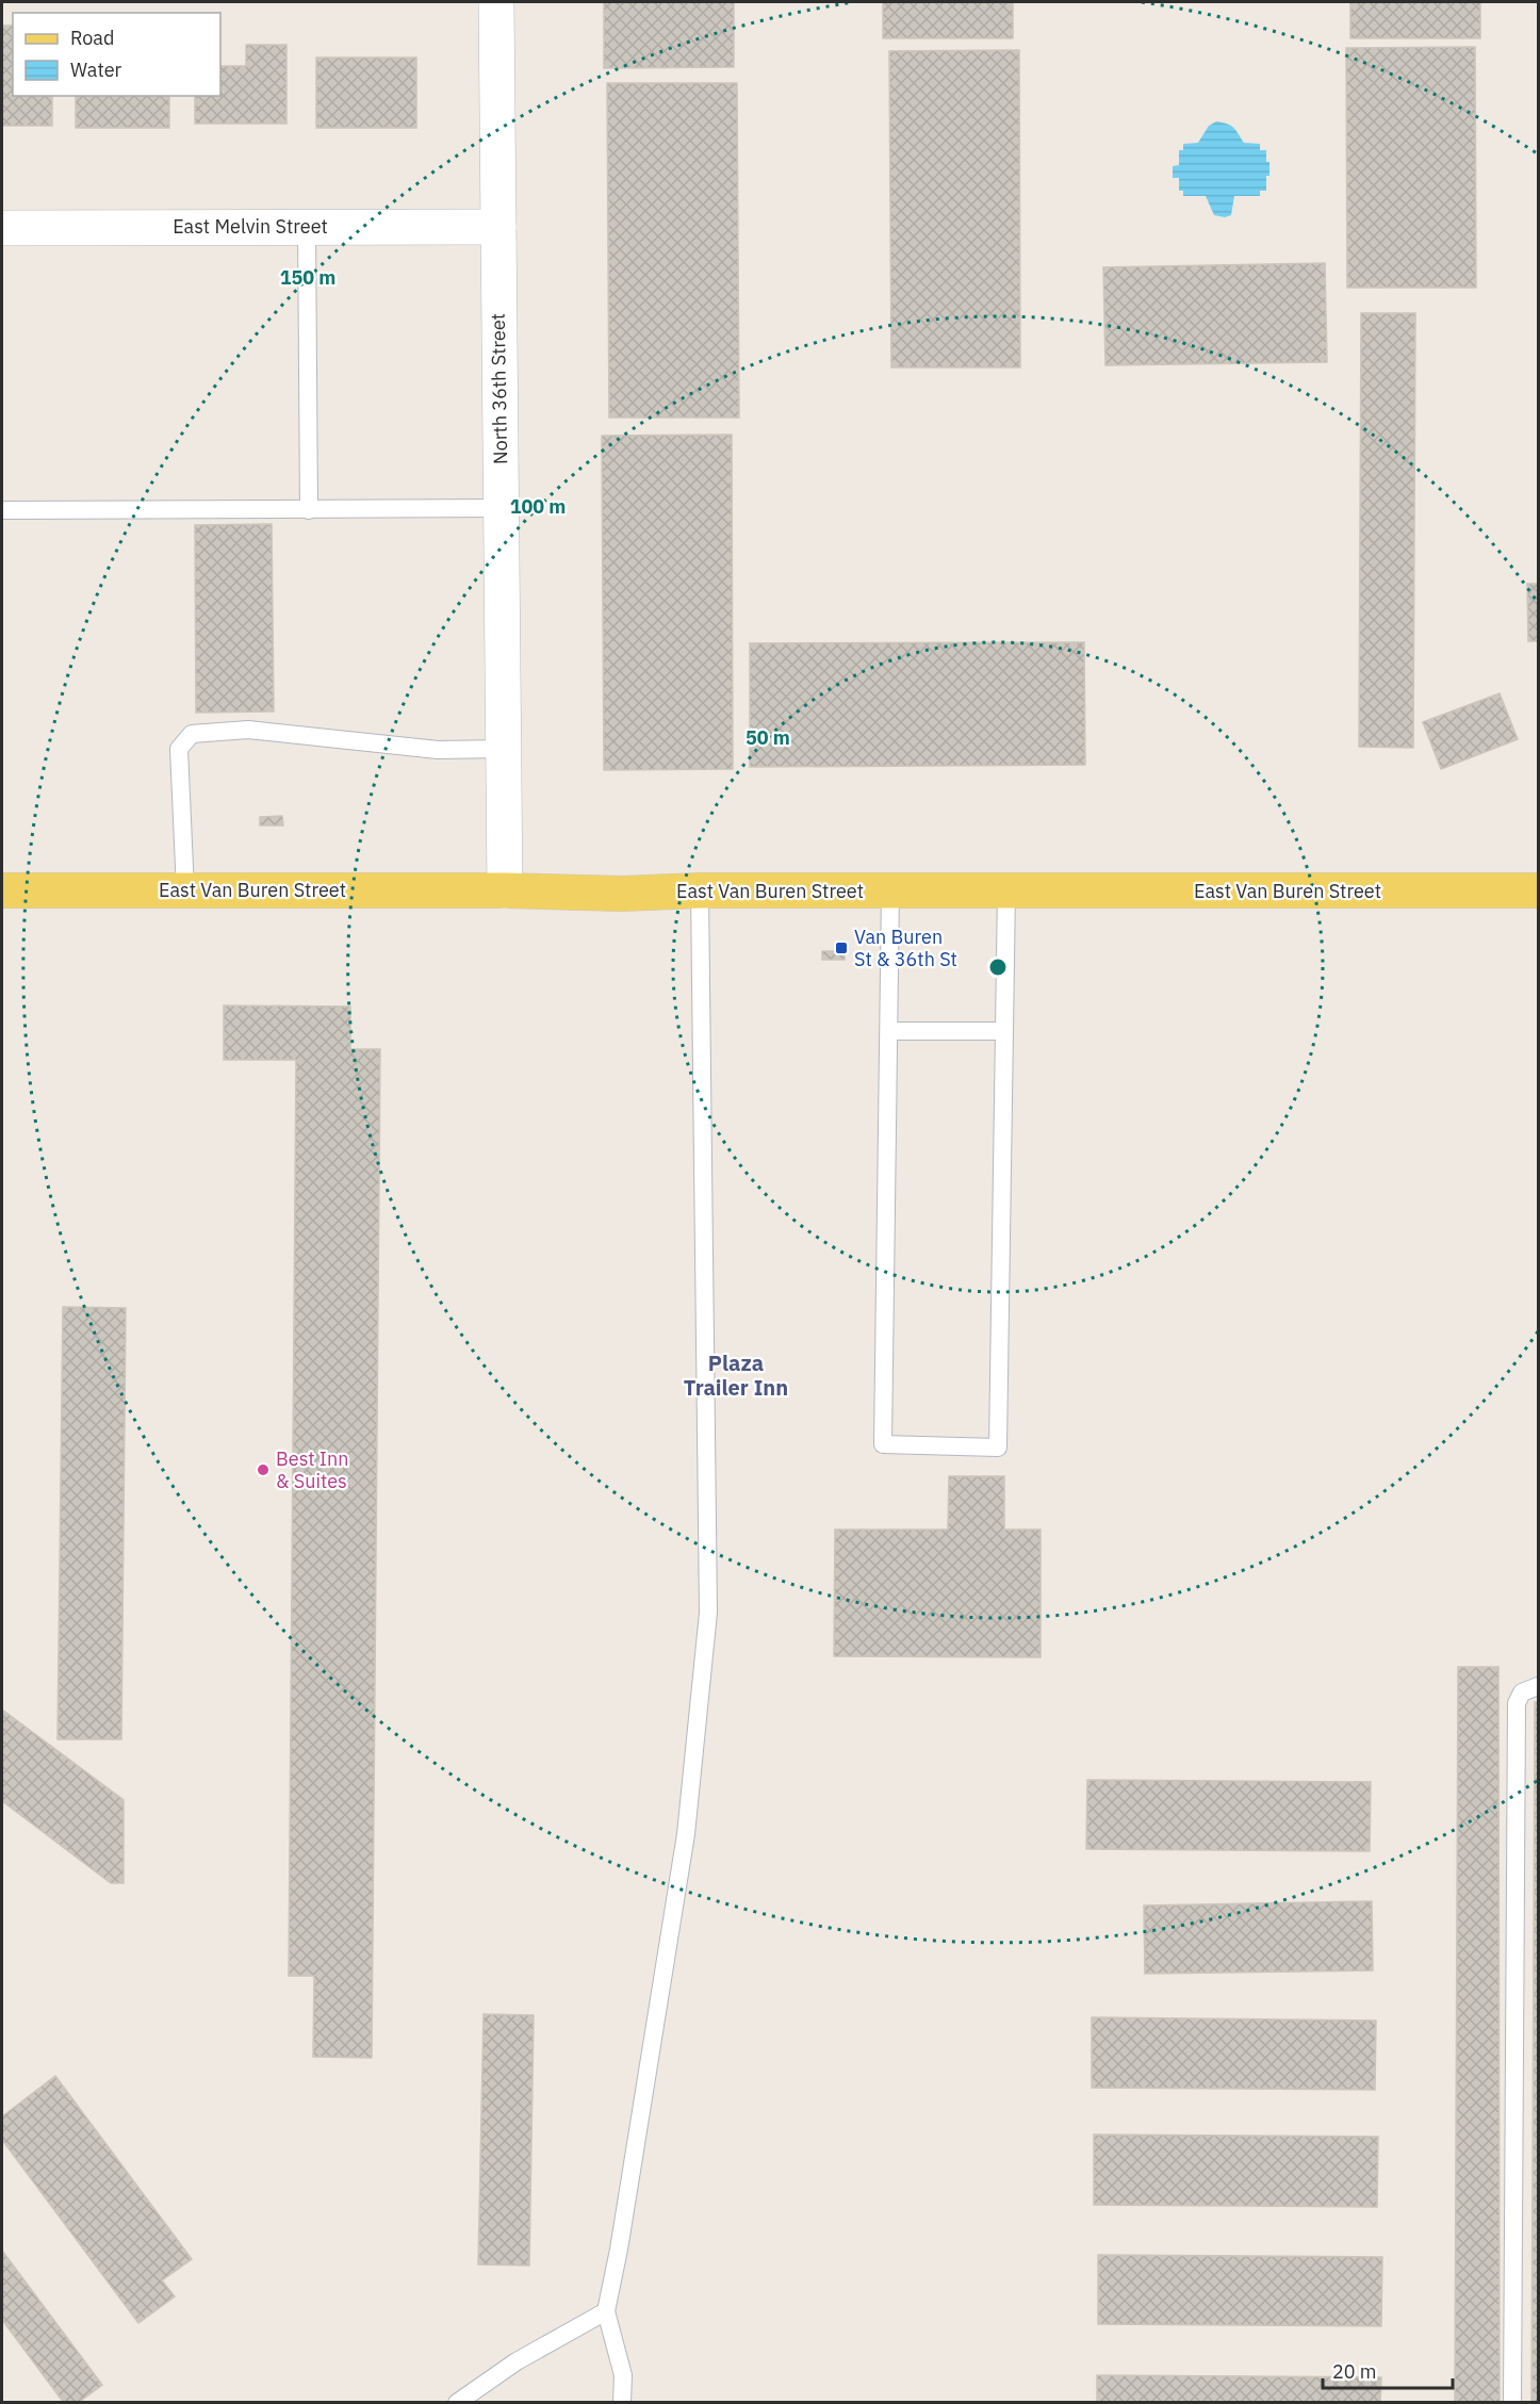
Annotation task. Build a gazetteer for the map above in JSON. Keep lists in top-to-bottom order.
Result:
{
  "streets": {
    "main road": ["East Van Buren Street"],
    "street": ["East Melvin Street", "North 36th Street"]
  },
  "crossings": [
    ["East Melvin Street", "North 36th Street"],
    ["North 36th Street", "East Van Buren Street"]
  ],
  "districts": ["Plaza Trailer Inn"],
  "places": {
    "transit": ["Van Buren St & 36th St"],
    "other": ["Best Inn & Suites"]
  },
  "legend": ["Road", "Water"],
  "scale_bar": "20 m",
  "rings": ["150 m", "100 m", "50 m"]
}
